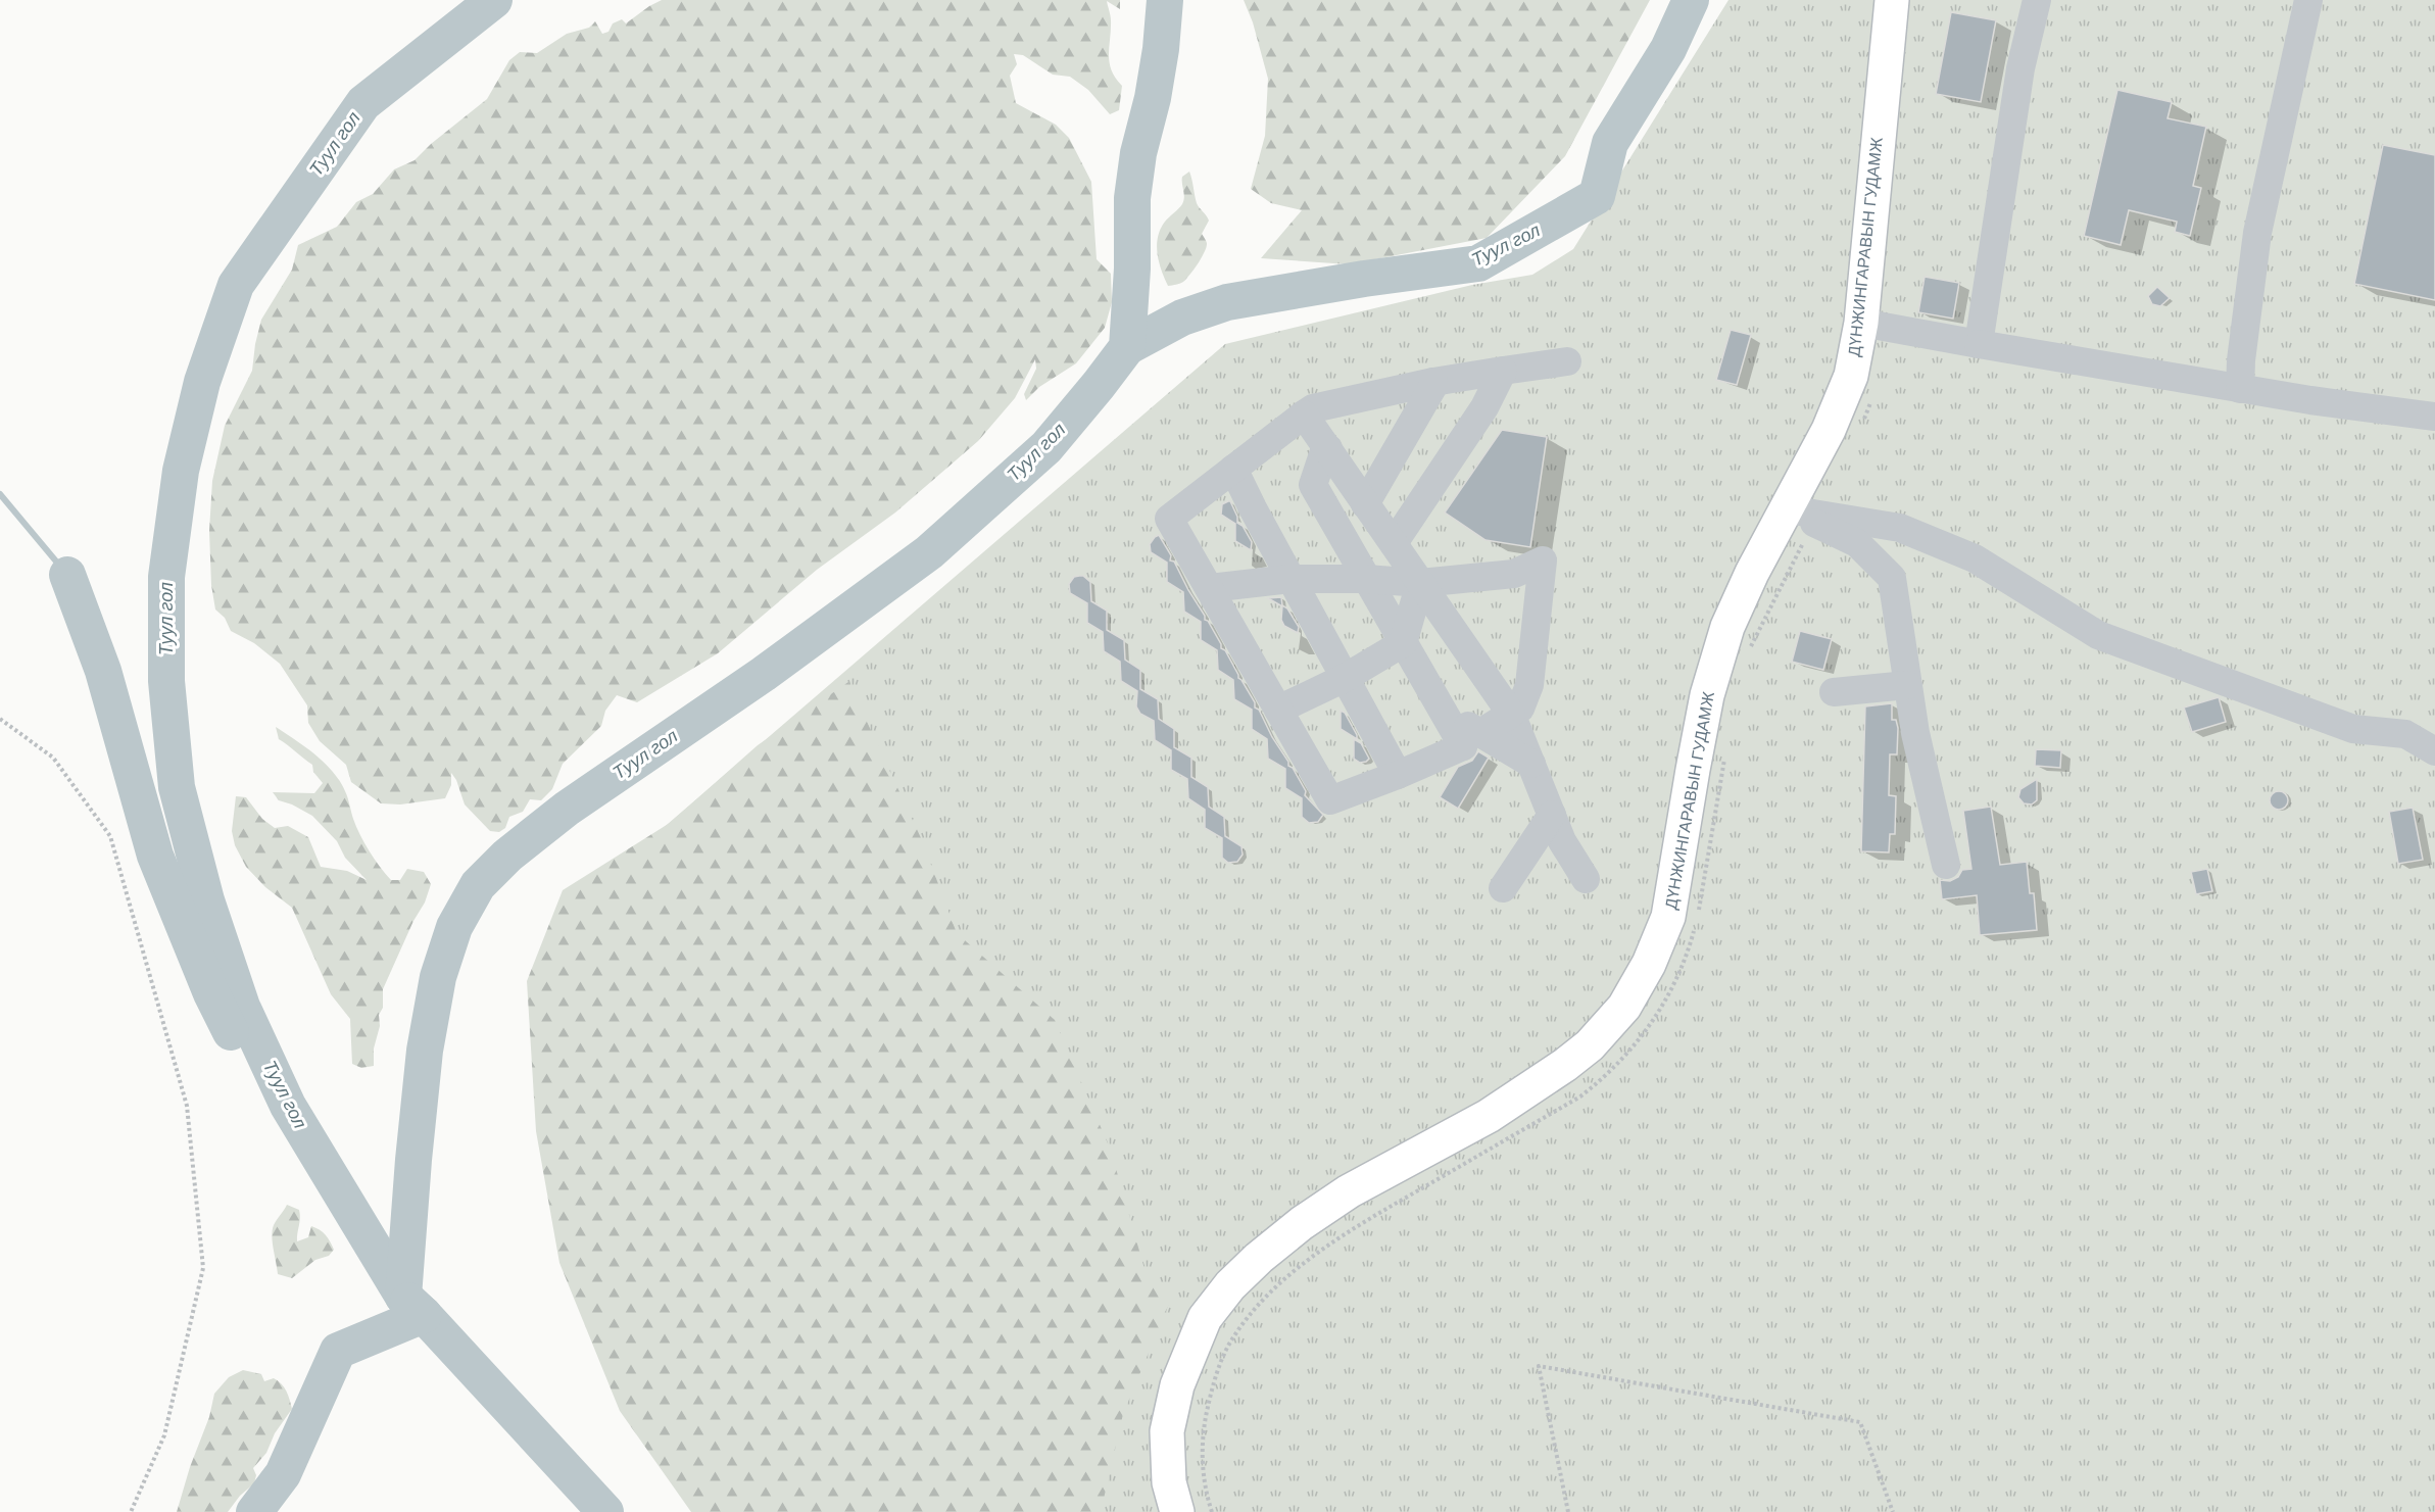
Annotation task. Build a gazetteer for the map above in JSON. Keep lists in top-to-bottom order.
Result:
{
  "streets": {
    "main road": ["ДҮНЖИНГАРАВЫН ГУДАМЖ"]
  },
  "water": ["Туул гол"]
}
